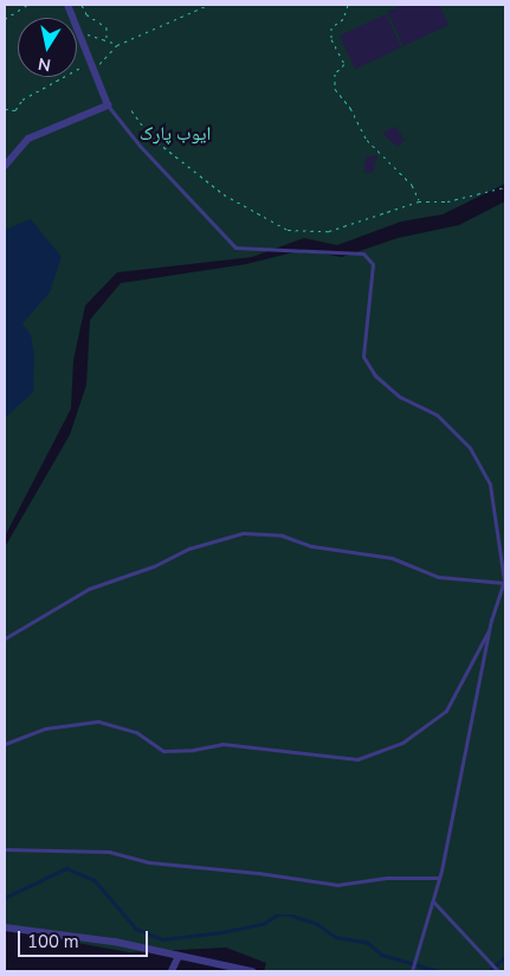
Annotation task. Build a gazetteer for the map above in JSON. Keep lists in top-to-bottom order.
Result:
{
  "parks": ["ایوب پارک"],
  "scale_bar": "100 m",
  "north": "bottom"
}
